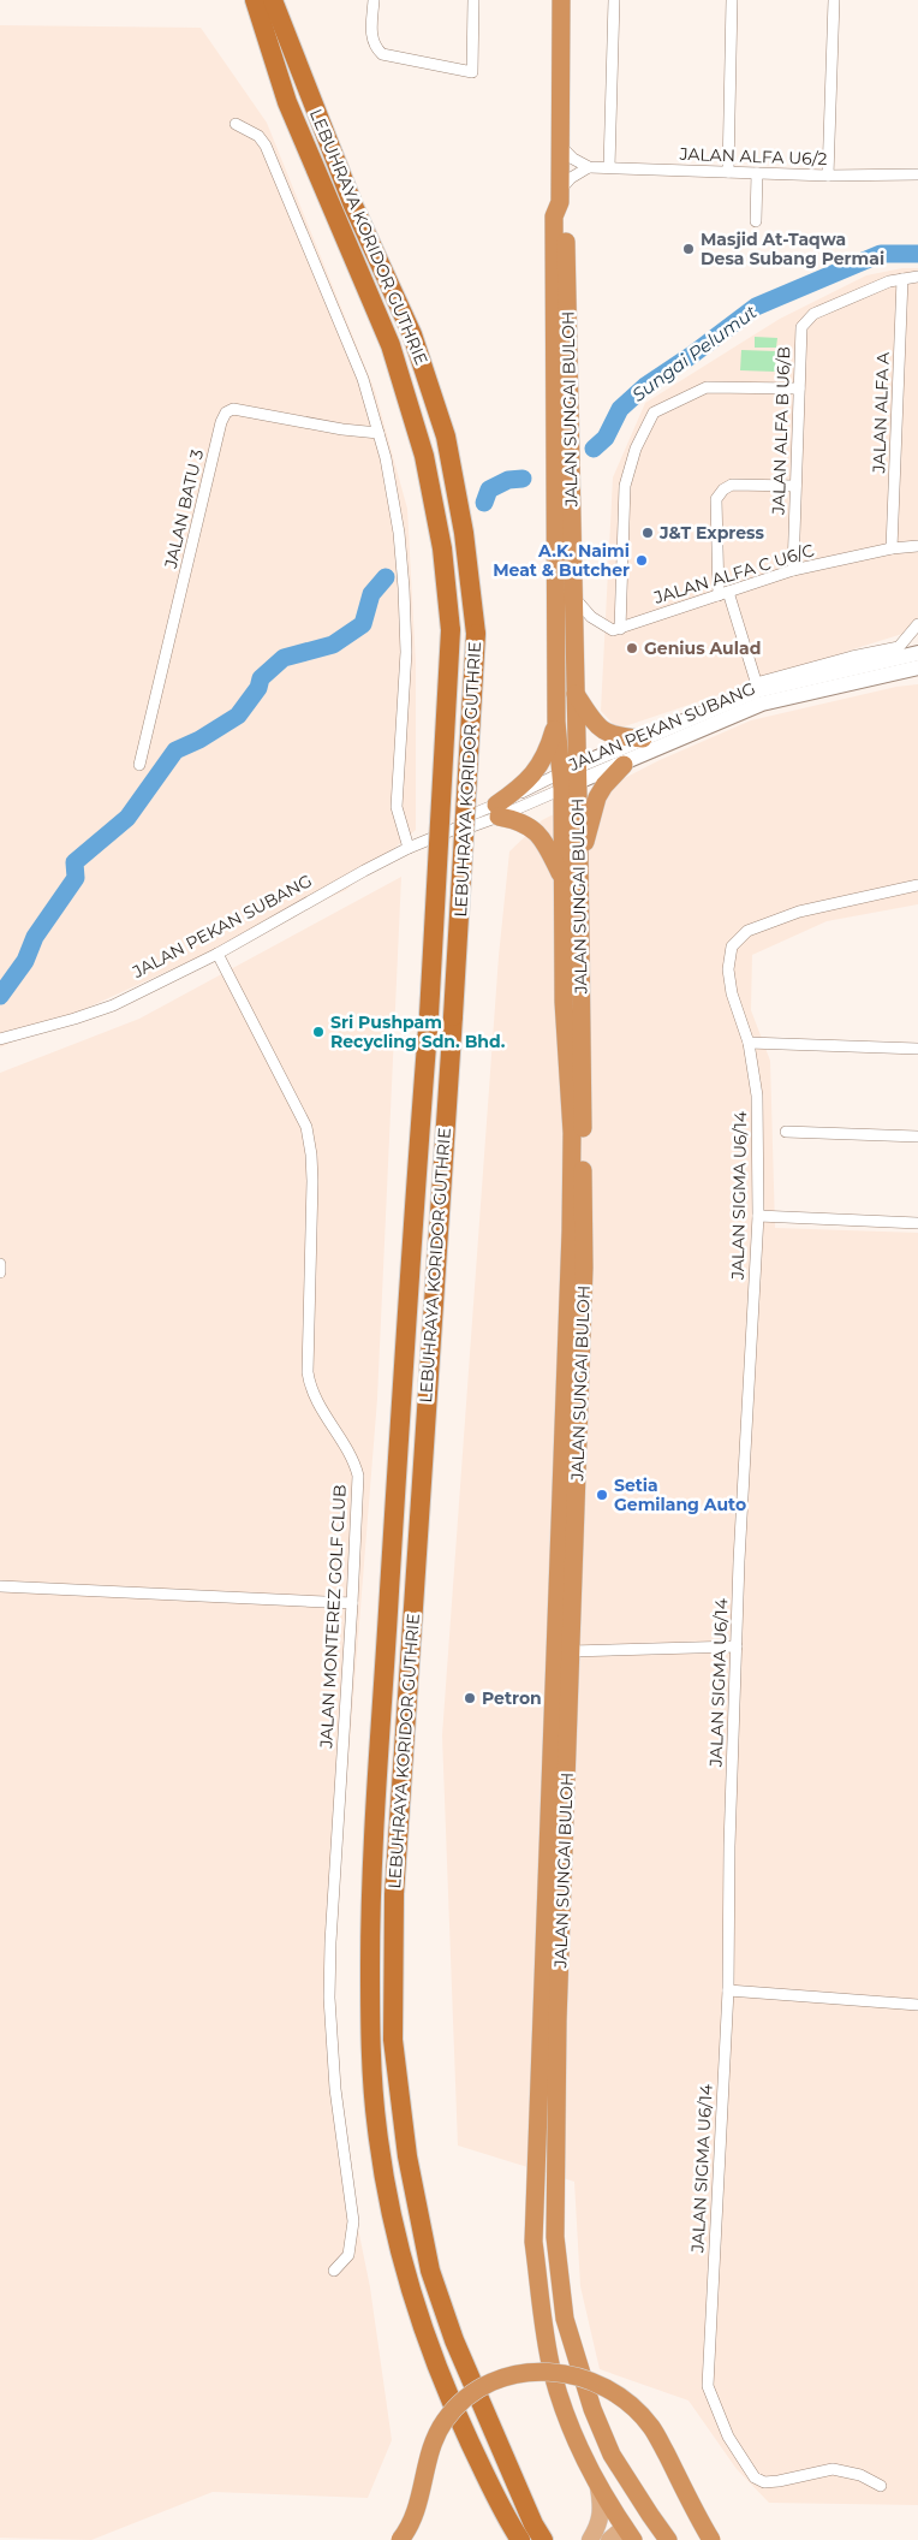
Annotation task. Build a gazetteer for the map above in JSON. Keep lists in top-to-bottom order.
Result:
{
  "streets": {
    "highway": ["LEBUHRAYA KORIDOR GUTHRIE", "JALAN SUNGAI BULOH"],
    "main road": ["JALAN PEKAN SUBANG"],
    "street": [
      "JALAN ALFA U6/2",
      "JALAN ALFA A",
      "JALAN ALFA B U6/B",
      "JALAN BATU 3",
      "JALAN ALFA C U6/C",
      "JALAN SIGMA U6/14",
      "JALAN MONTEREZ GOLF CLUB"
    ]
  },
  "crossings": [
    ["JALAN SUNGAI BULOH", "JALAN PEKAN SUBANG"],
    ["JALAN ALFA A", "JALAN ALFA B U6/B"],
    ["JALAN ALFA A", "JALAN ALFA C U6/C"],
    ["JALAN ALFA B U6/B", "JALAN ALFA C U6/C"],
    ["JALAN PEKAN SUBANG", "JALAN MONTEREZ GOLF CLUB"]
  ],
  "water": ["Sungai Pelumut"],
  "places": [
    "Masjid At-Taqwa Desa Subang Permai",
    "J&T Express",
    "A.K. Naimi Meat & Butcher",
    "Genius Aulad",
    "Sri Pushpam Recycling Sdn. Bhd.",
    "Setia Gemilang Auto",
    "Petron"
  ]
}
